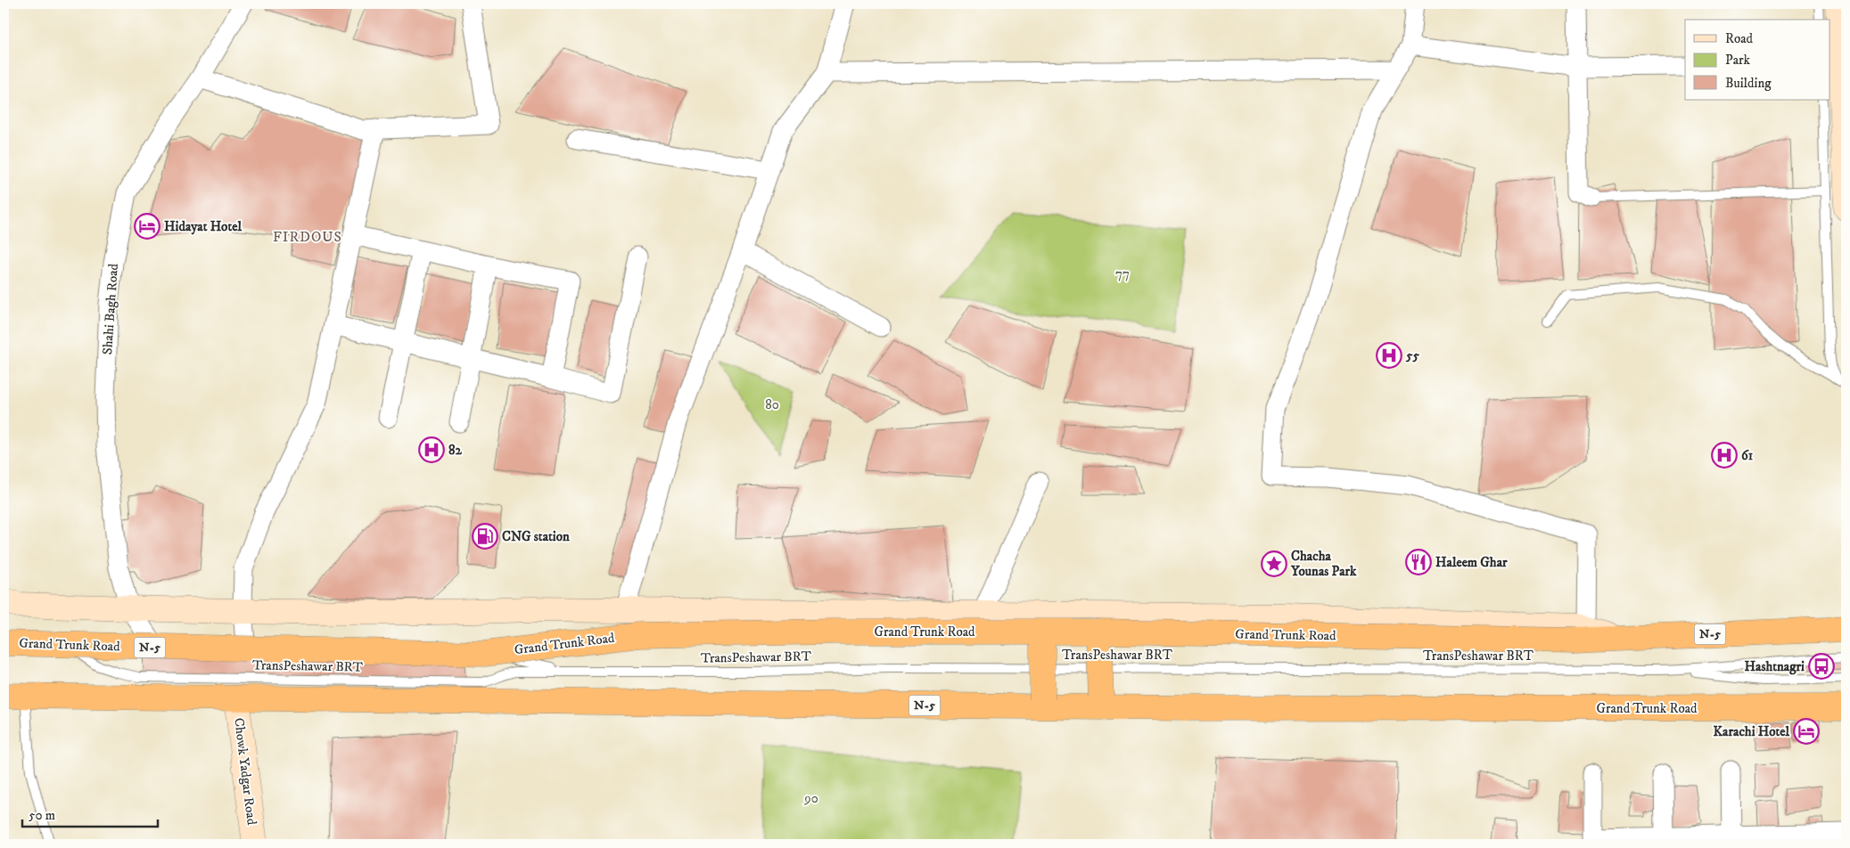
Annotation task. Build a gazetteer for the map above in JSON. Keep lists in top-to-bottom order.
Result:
{
  "streets": {
    "highway": ["Grand Trunk Road", "N-5"],
    "street": ["Shahi Bagh Road", "Chowk Yadgar Road"],
    "lane": ["TransPeshawar BRT"]
  },
  "crossings": [
    ["Shahi Bagh Road", "TransPeshawar BRT"],
    ["Grand Trunk Road", "TransPeshawar BRT"],
    ["Grand Trunk Road", "Chowk Yadgar Road"]
  ],
  "districts": ["FIRDOUS"],
  "parks": ["77", "80", "90"],
  "places": {
    "hotel": ["Hidayat Hotel", "Karachi Hotel"],
    "hospital": ["55", "82", "61"],
    "fuel station": ["CNG station"],
    "restaurant": ["Haleem Ghar"],
    "place": ["Chacha Younas Park"],
    "bus stop": ["Hashtnagri"]
  },
  "legend": ["Road", "Park", "Building"],
  "scale_bar": "50 m"
}
